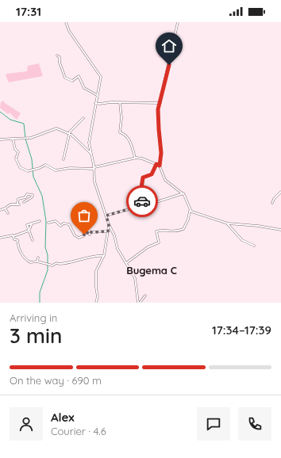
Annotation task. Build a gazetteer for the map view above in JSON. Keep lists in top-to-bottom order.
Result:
{
  "districts": ["Bugema C"],
  "page": {
    "status": "17:31",
    "heading": ["3 min", "Arriving in", "17:34–17:39"],
    "panel": ["Alex", "Courier · 4.6"],
    "bar": "On the way · 690 m"
  }
}
